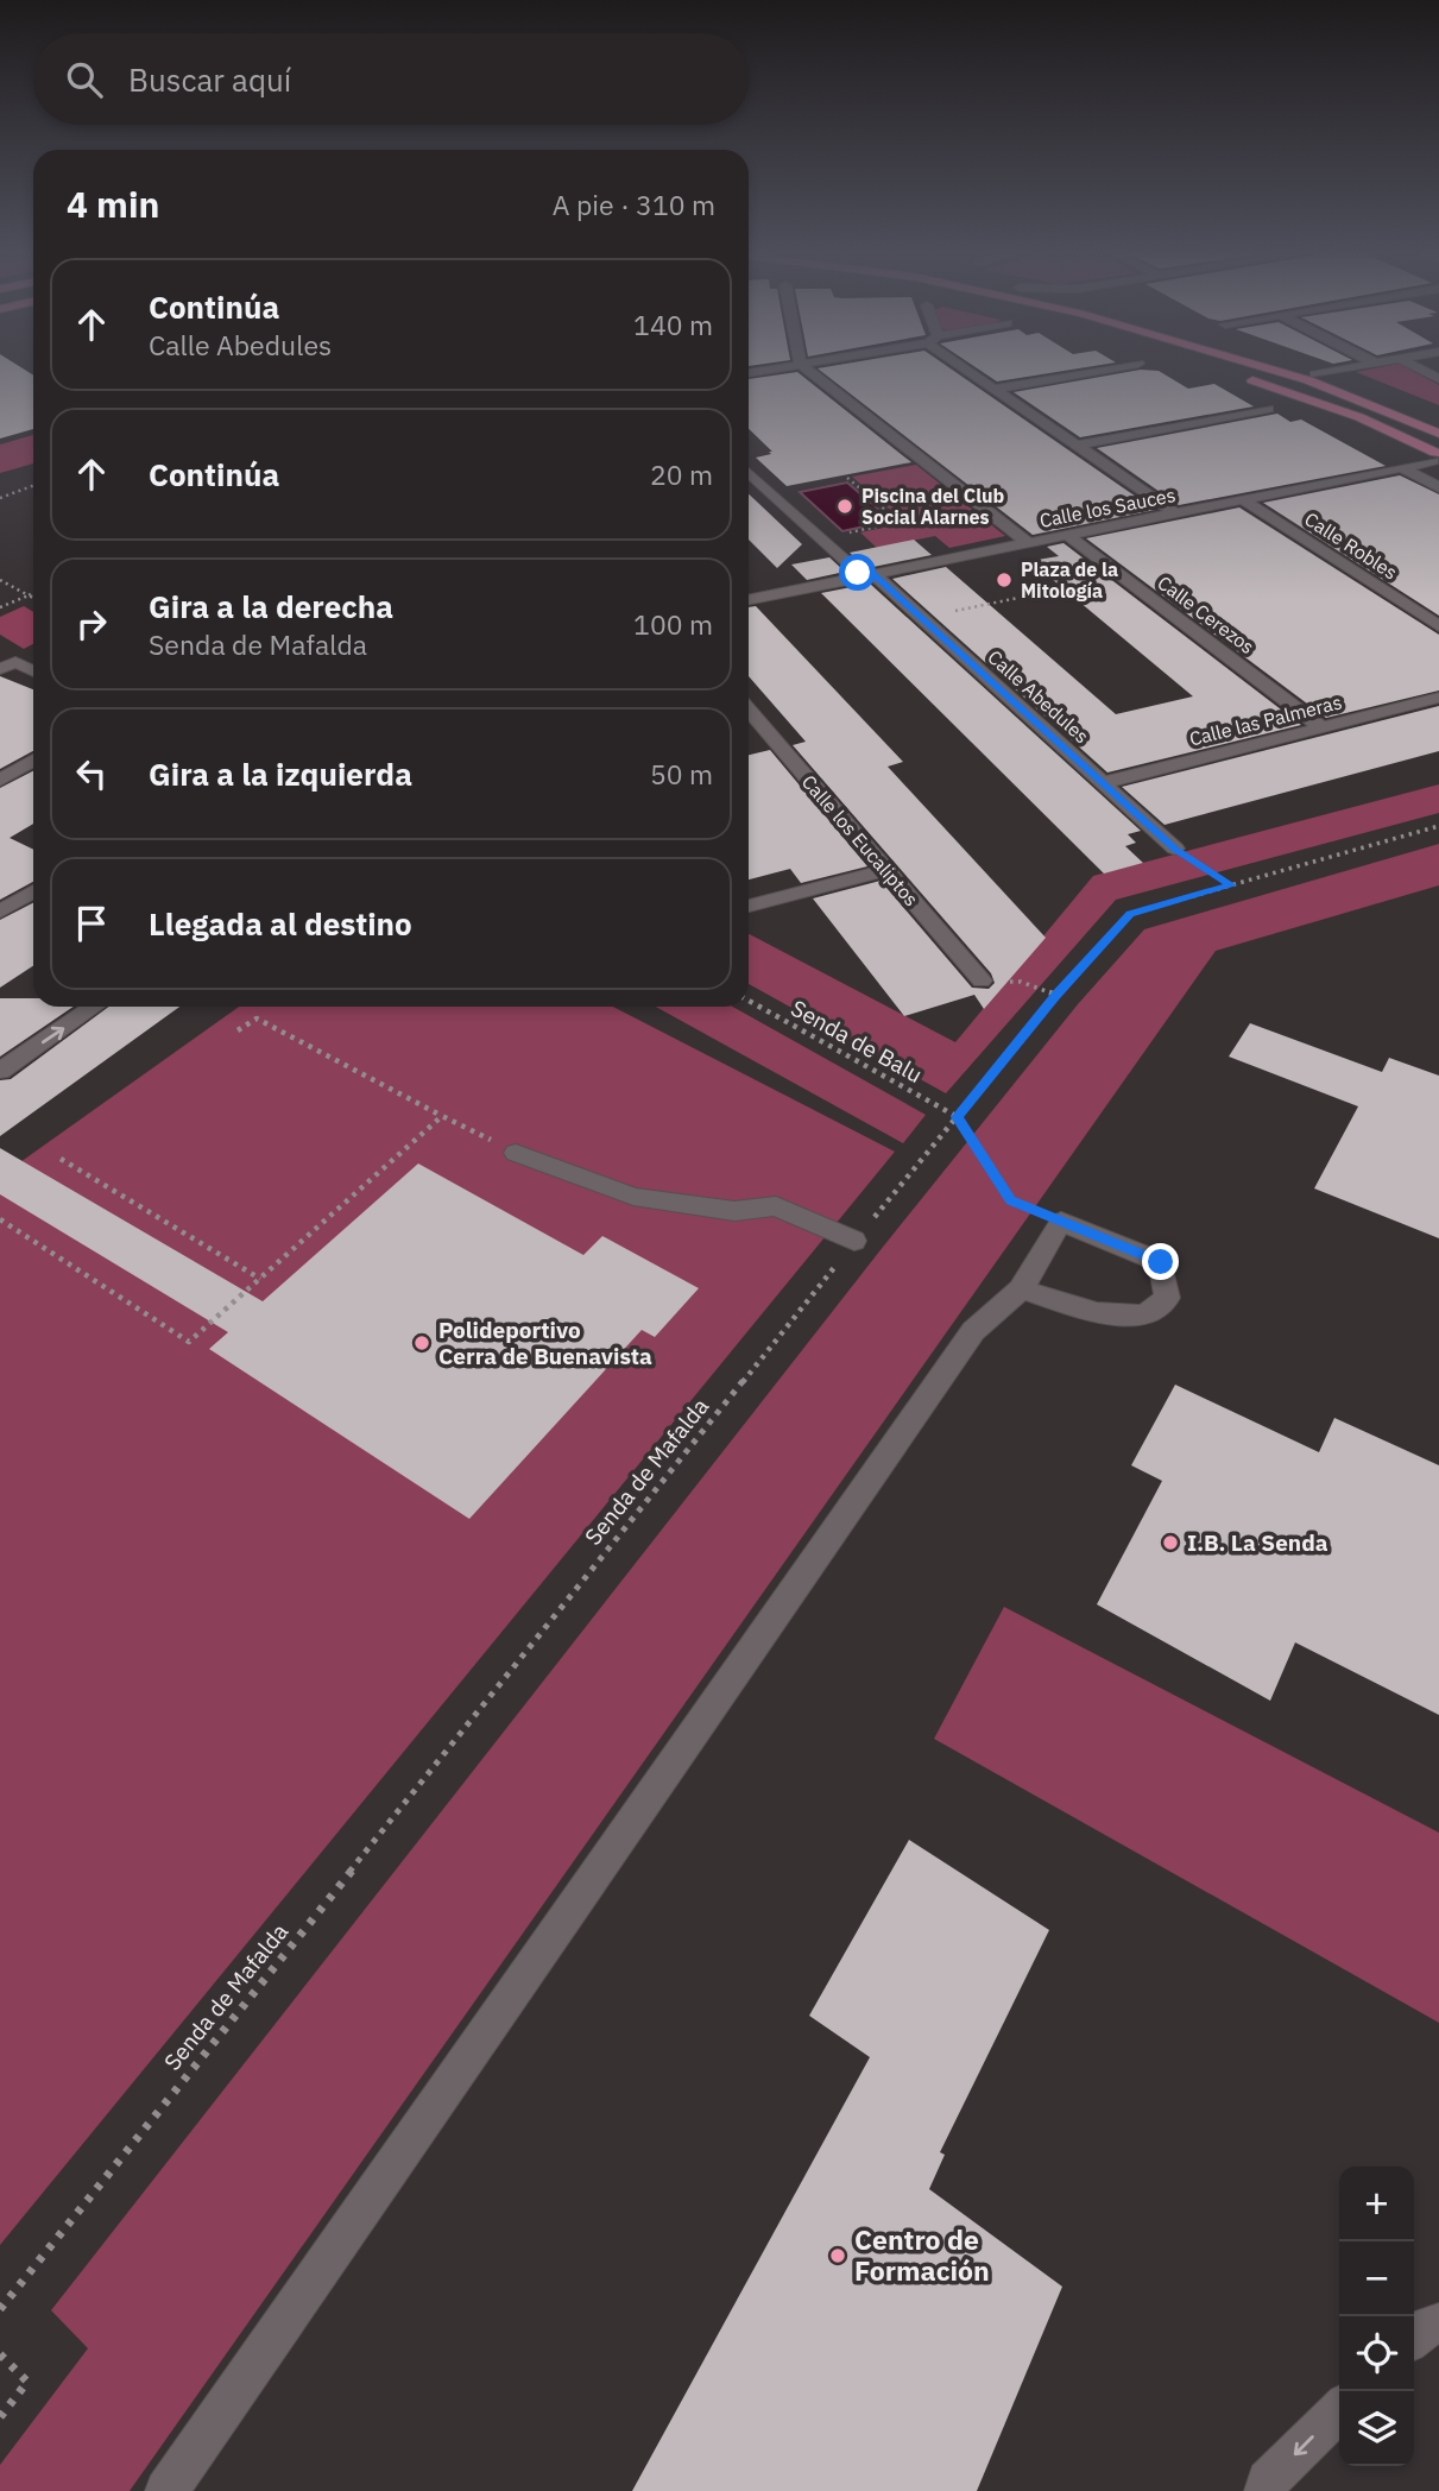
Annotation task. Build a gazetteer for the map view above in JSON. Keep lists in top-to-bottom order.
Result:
{
  "streets": {
    "street": [
      "Calle los Sauces",
      "Calle Robles",
      "Calle Cerezos",
      "Calle Abedules",
      "Calle las Palmeras",
      "Calle los Eucaliptos"
    ],
    "path": ["Senda de Balu", "Senda de Mafalda"]
  },
  "crossings": [
    ["Calle los Sauces", "Calle Robles"],
    ["Calle los Sauces", "Calle Cerezos"],
    ["Calle los Sauces", "Calle Abedules"],
    ["Calle Cerezos", "Calle las Palmeras"],
    ["Calle Abedules", "Calle las Palmeras"],
    ["Senda de Balu", "Senda de Mafalda"]
  ],
  "places": [
    "Piscina del Club Social Alarnes",
    "Plaza de la Mitología",
    "Polideportivo Cerra de Buenavista",
    "I.B. La Senda",
    "Centro de Formación"
  ],
  "page": {
    "search": "Buscar aquí",
    "heading": ["4 min", "A pie · 310 m"],
    "list": [
      ["Continúa", "Calle Abedules", "140 m"],
      ["Continúa", "20 m"],
      ["Gira a la derecha", "Senda de Mafalda", "100 m"],
      ["Gira a la izquierda", "50 m"],
      "Llegada al destino"
    ],
    "map_buttons": ["+", "−"]
  }
}
